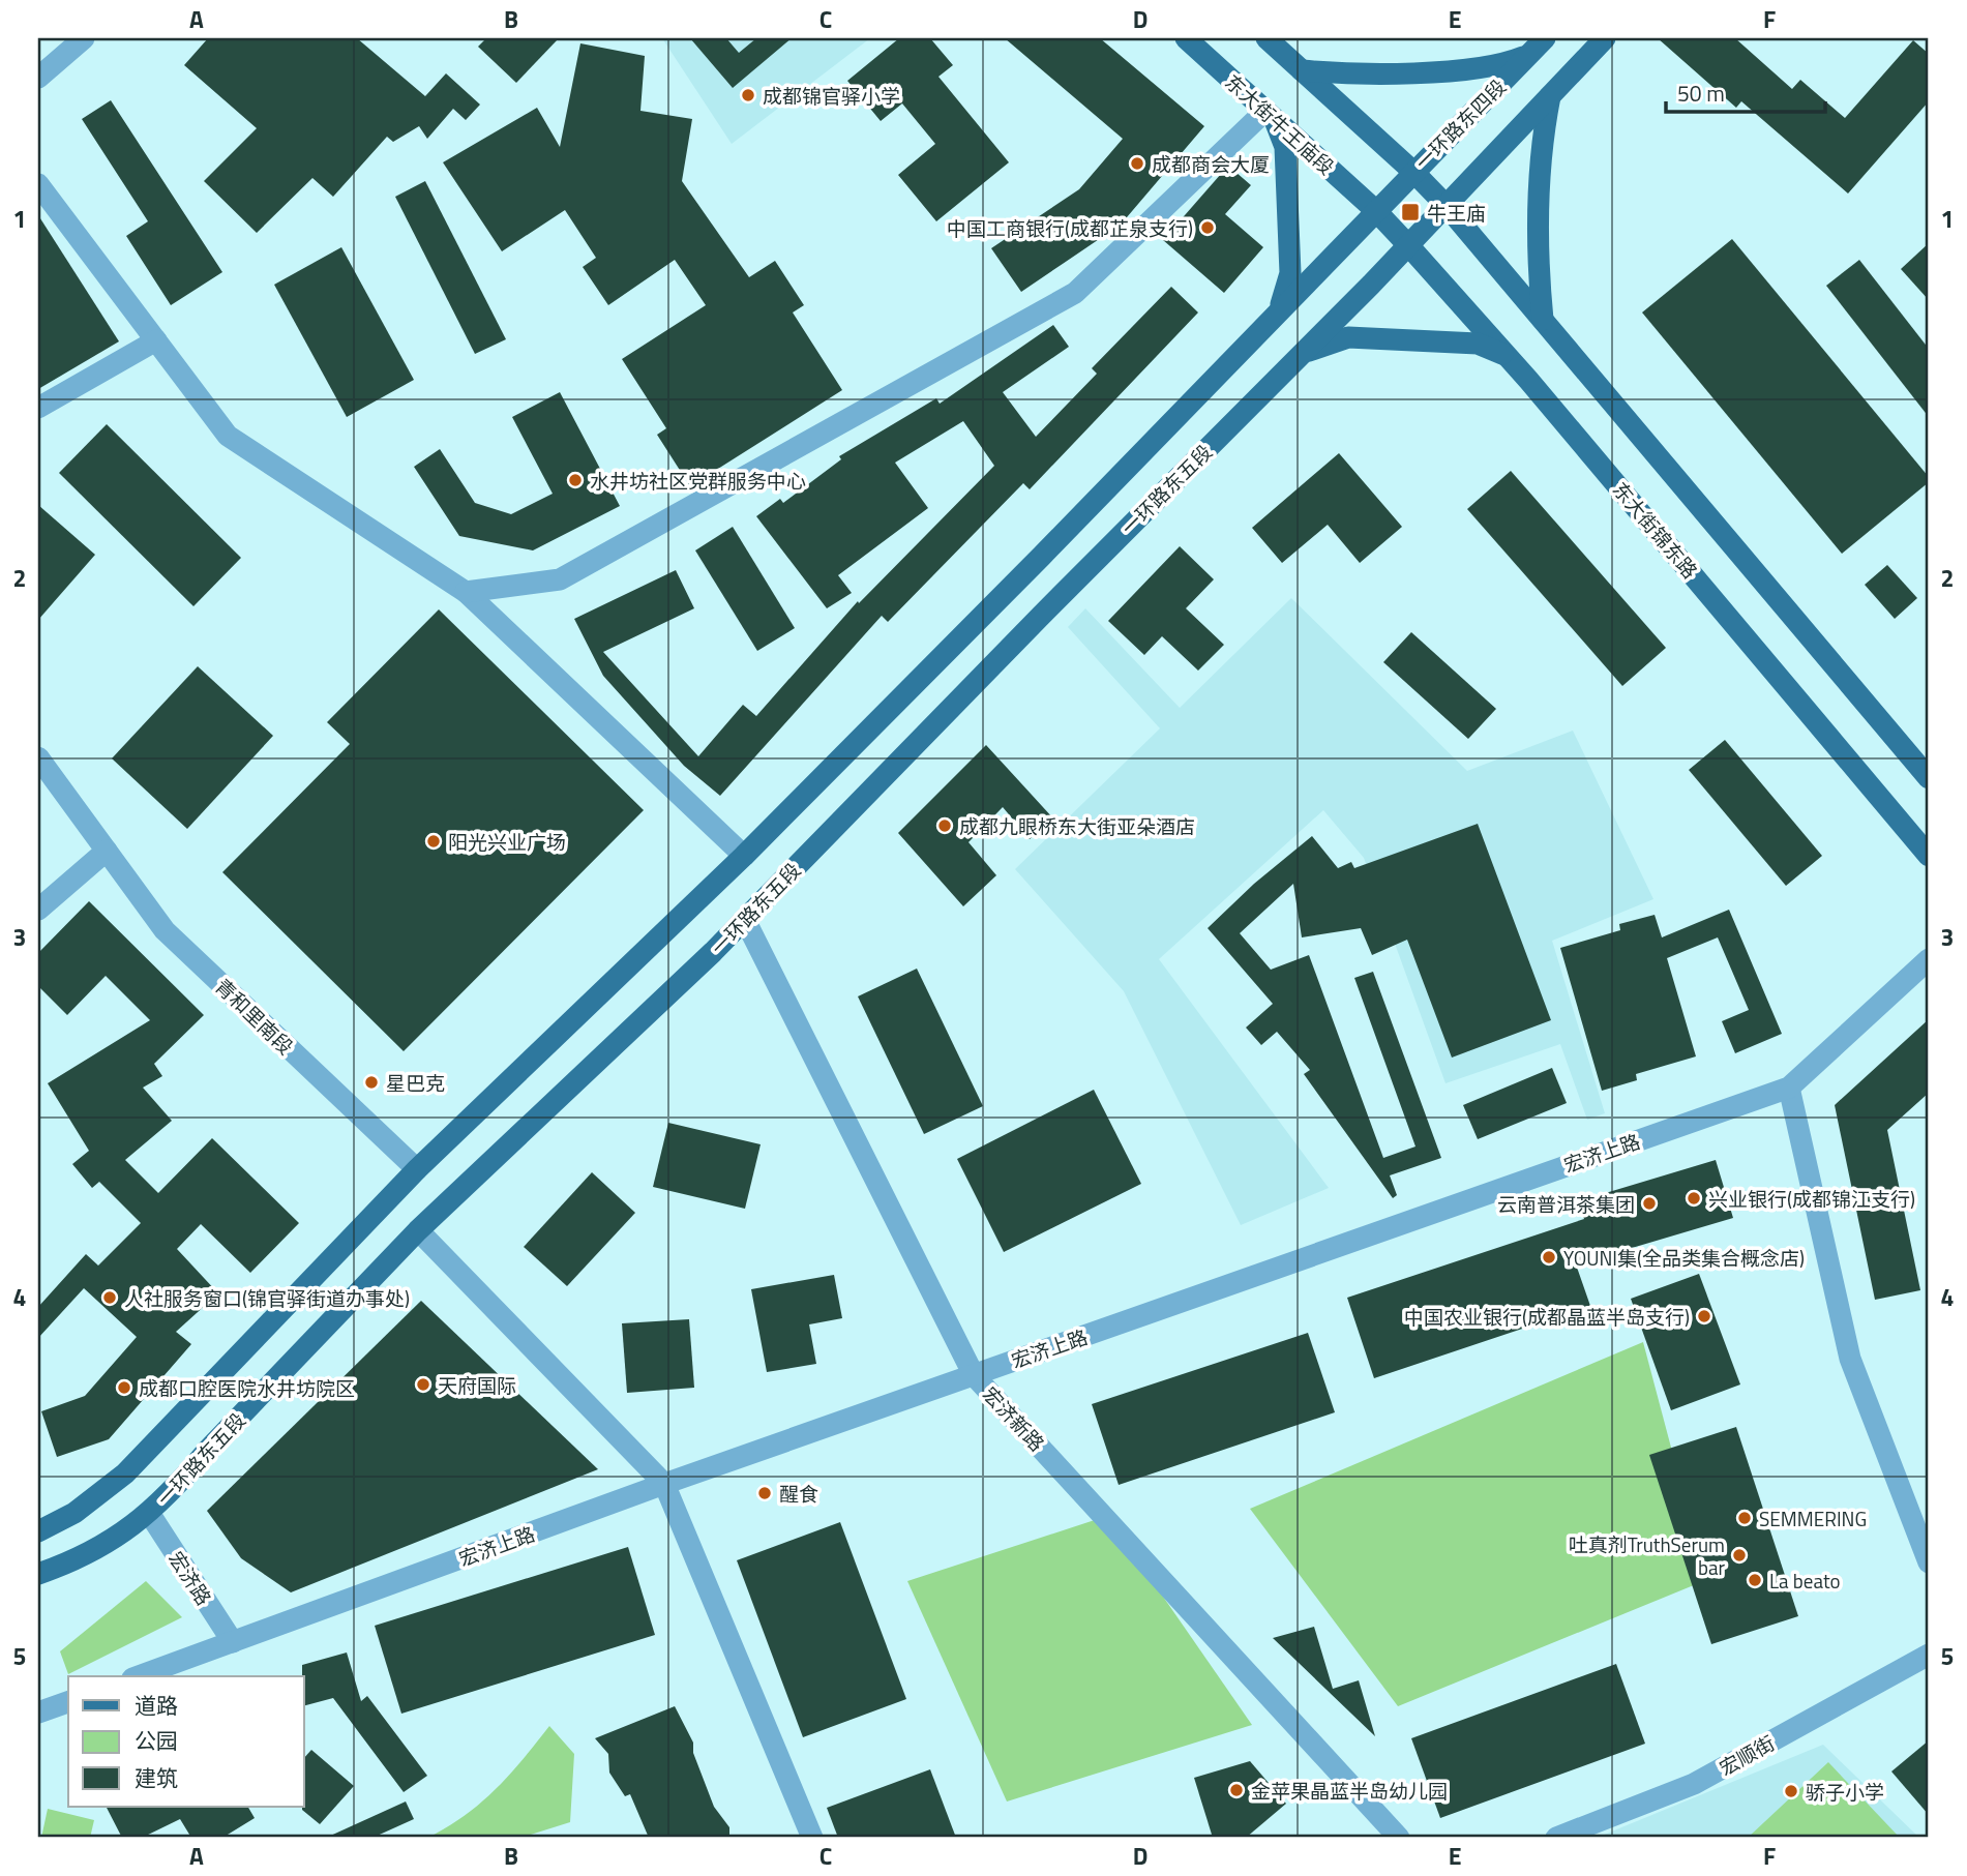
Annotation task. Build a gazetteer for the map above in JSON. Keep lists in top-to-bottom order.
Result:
{
  "streets": {
    "main road": [
      "东大街牛王庙段",
      "一环路东四段",
      "一环路东五段",
      "东大街锦东路"
    ],
    "street": [
      "青和里南段",
      "宏济上路",
      "宏济新路",
      "宏济路",
      "宏顺街"
    ]
  },
  "crossings": [
    ["东大街牛王庙段", "一环路东四段"],
    ["东大街牛王庙段", "东大街锦东路"],
    ["一环路东四段", "东大街锦东路"],
    ["一环路东五段", "东大街锦东路"],
    ["一环路东五段", "宏济新路"],
    ["一环路东五段", "宏济路"],
    ["宏济上路", "宏济新路"],
    ["宏济上路", "宏济路"]
  ],
  "places": {
    "other": [
      "成都锦官驿小学",
      "成都商会大厦",
      "中国工商银行(成都芷泉支行)",
      "水井坊社区党群服务中心",
      "成都九眼桥东大街亚朵酒店",
      "阳光兴业广场",
      "星巴克",
      "兴业银行(成都锦江支行)",
      "云南普洱茶集团",
      "YOUNI集(全品类集合概念店)",
      "人社服务窗口(锦官驿街道办事处)",
      "中国农业银行(成都晶蓝半岛支行)",
      "天府国际",
      "成都口腔医院水井坊院区",
      "醒食",
      "SEMMERING",
      "吐真剂TruthSerum bar",
      "La beato",
      "金苹果晶蓝半岛幼儿园",
      "骄子小学"
    ],
    "transit": ["牛王庙"]
  },
  "legend": ["道路", "公园", "建筑"],
  "scale_bar": "50 m",
  "grid": {
    "columns": [
      "A",
      "B",
      "C",
      "D",
      "E",
      "F"
    ],
    "rows": [
      "1",
      "2",
      "3",
      "4",
      "5"
    ]
  }
}
